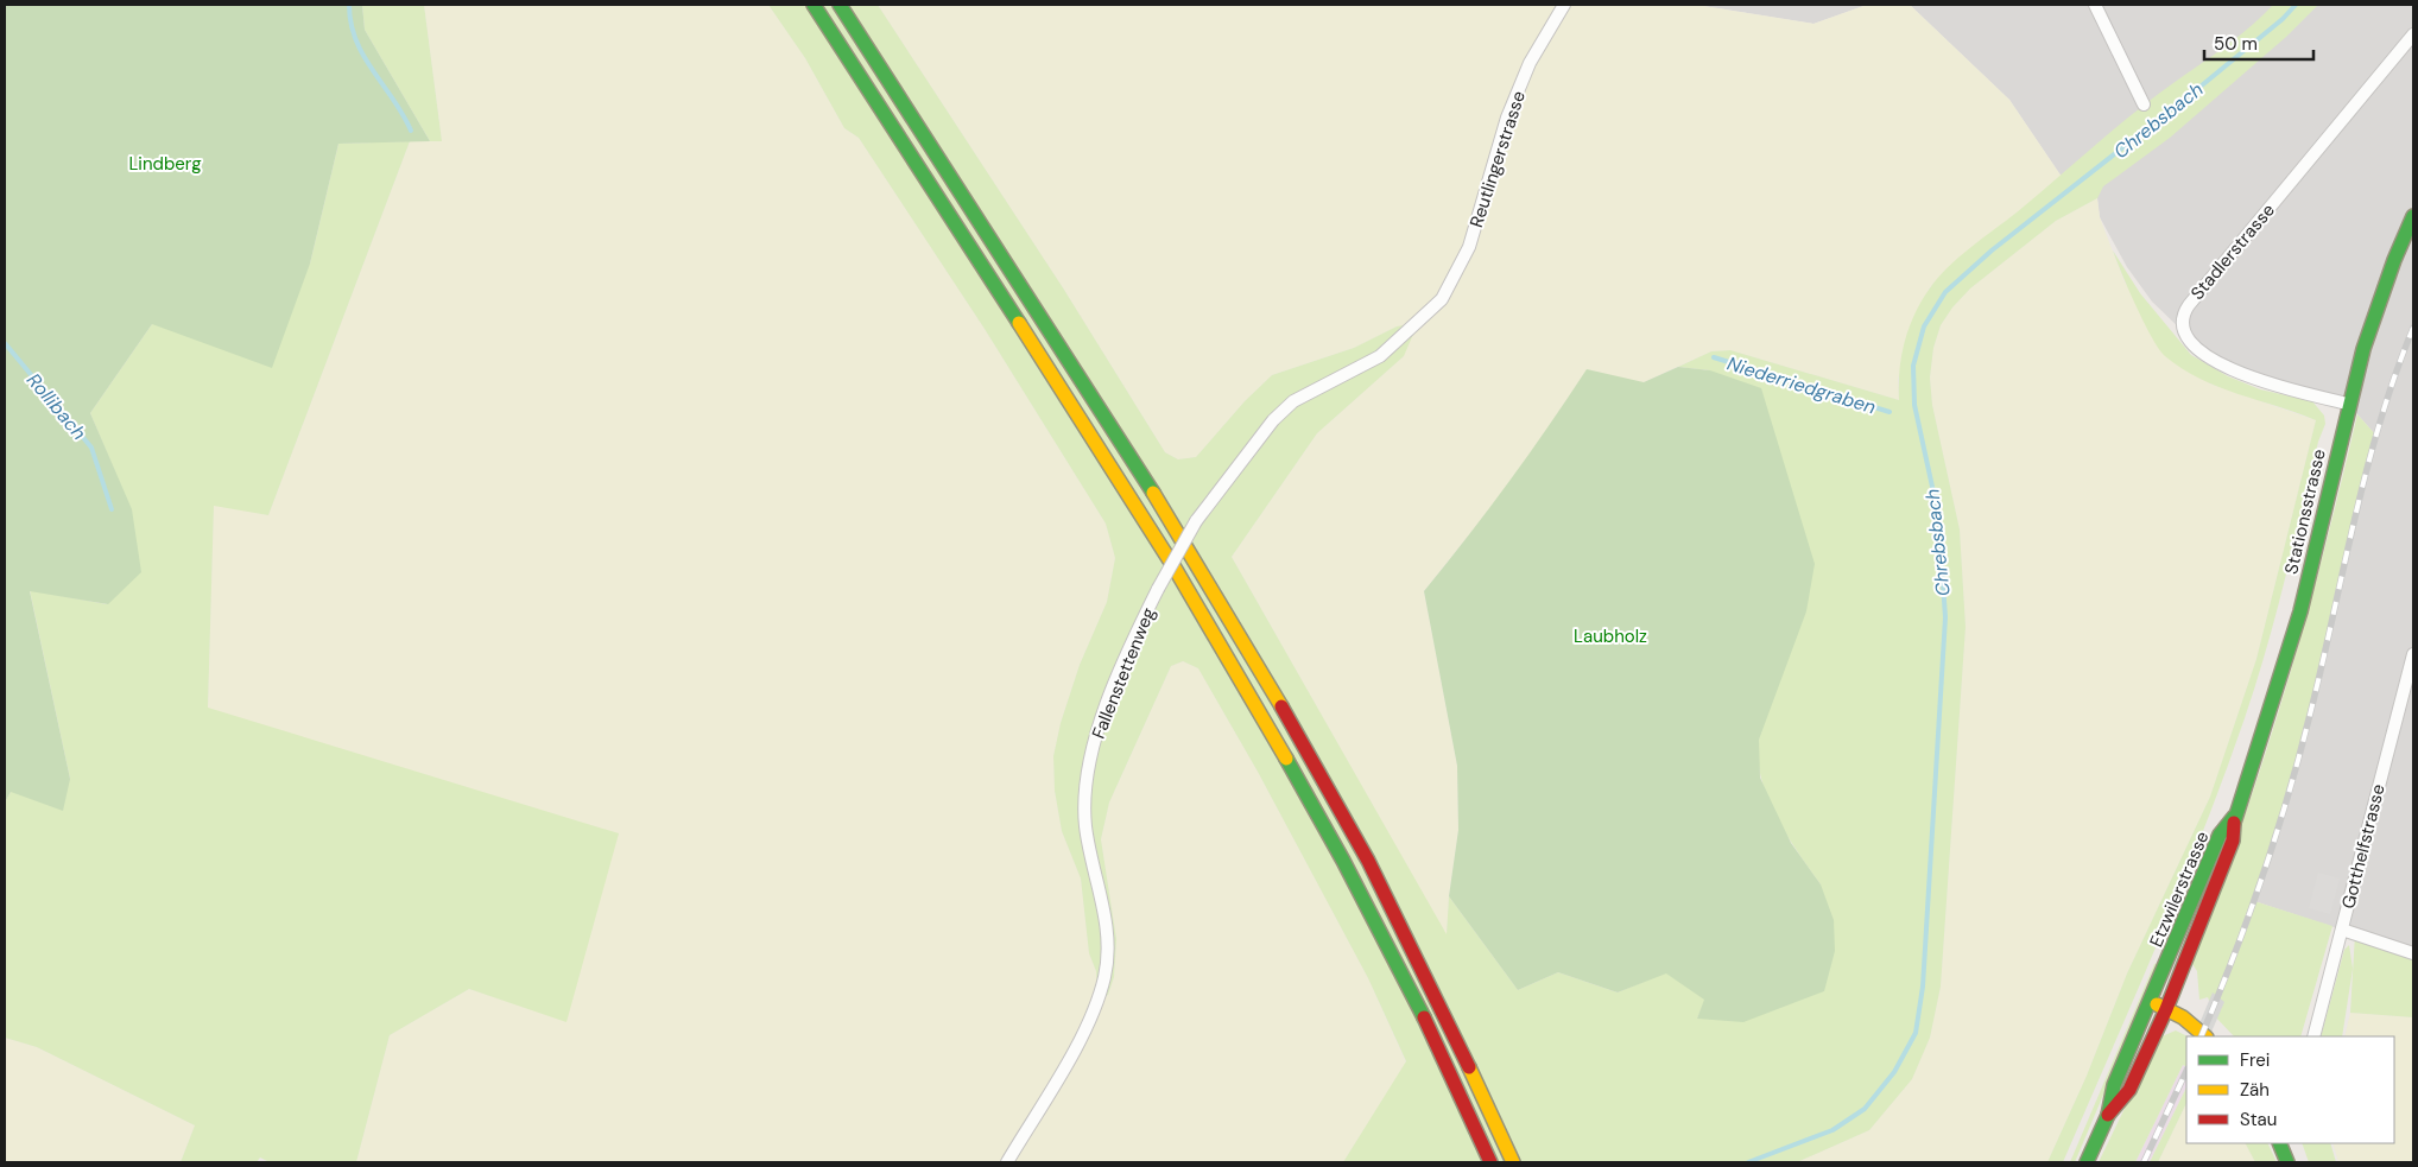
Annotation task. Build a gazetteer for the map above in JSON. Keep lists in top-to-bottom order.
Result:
{
  "streets": {
    "main road": ["Stationsstrasse", "Etzwilerstrasse"],
    "street": [
      "Reutlingerstrasse",
      "Stadlerstrasse",
      "Fallenstettenweg",
      "Gotthelfstrasse"
    ]
  },
  "crossings": [
    ["Reutlingerstrasse", "Fallenstettenweg"],
    ["Stadlerstrasse", "Stationsstrasse"],
    ["Stationsstrasse", "Etzwilerstrasse"]
  ],
  "water": ["Chrebsbach", "Niederriedgraben", "Rollibach"],
  "parks": ["Lindberg", "Laubholz"],
  "legend": ["Frei", "Zäh", "Stau"],
  "scale_bar": "50 m"
}
